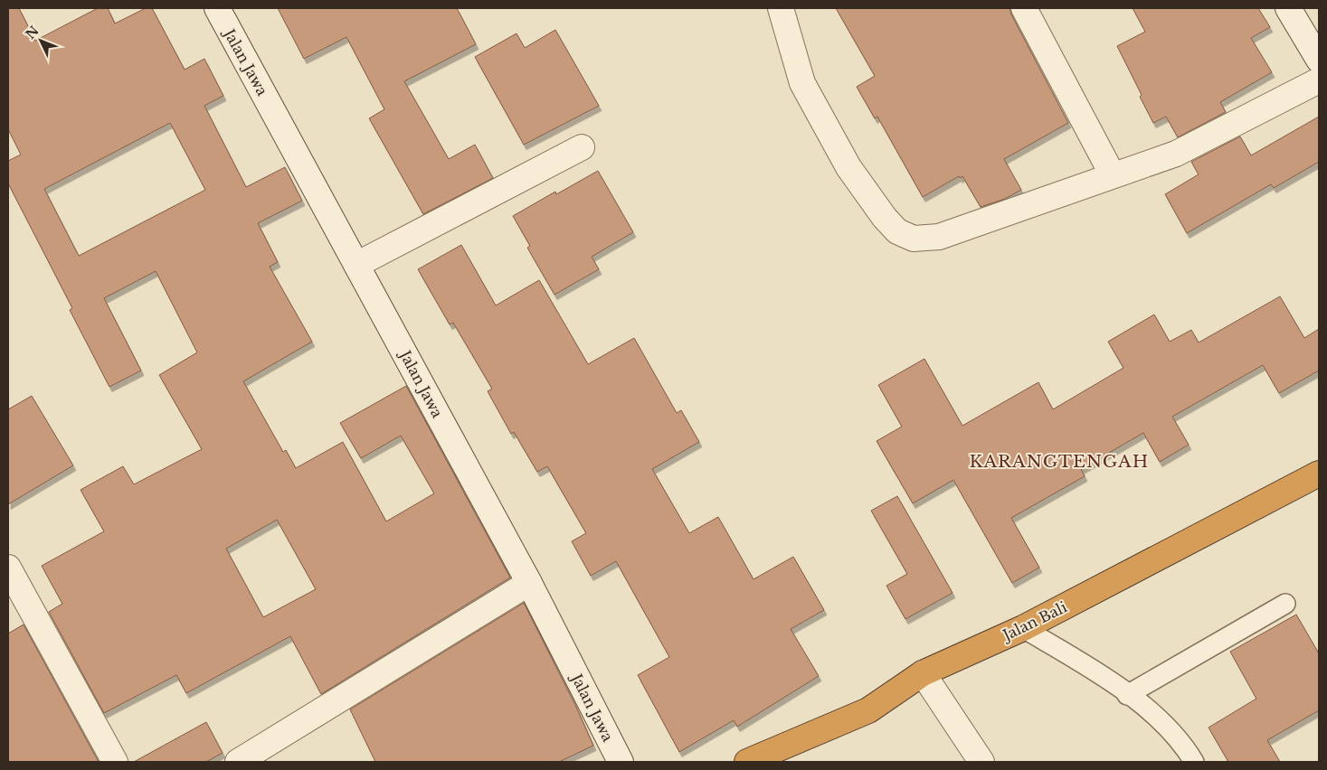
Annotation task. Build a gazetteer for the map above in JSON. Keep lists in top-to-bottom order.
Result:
{
  "streets": {
    "highway": ["Jalan Bali"],
    "street": ["Jalan Jawa"]
  },
  "districts": ["KARANGTENGAH"],
  "north": "top left"
}
